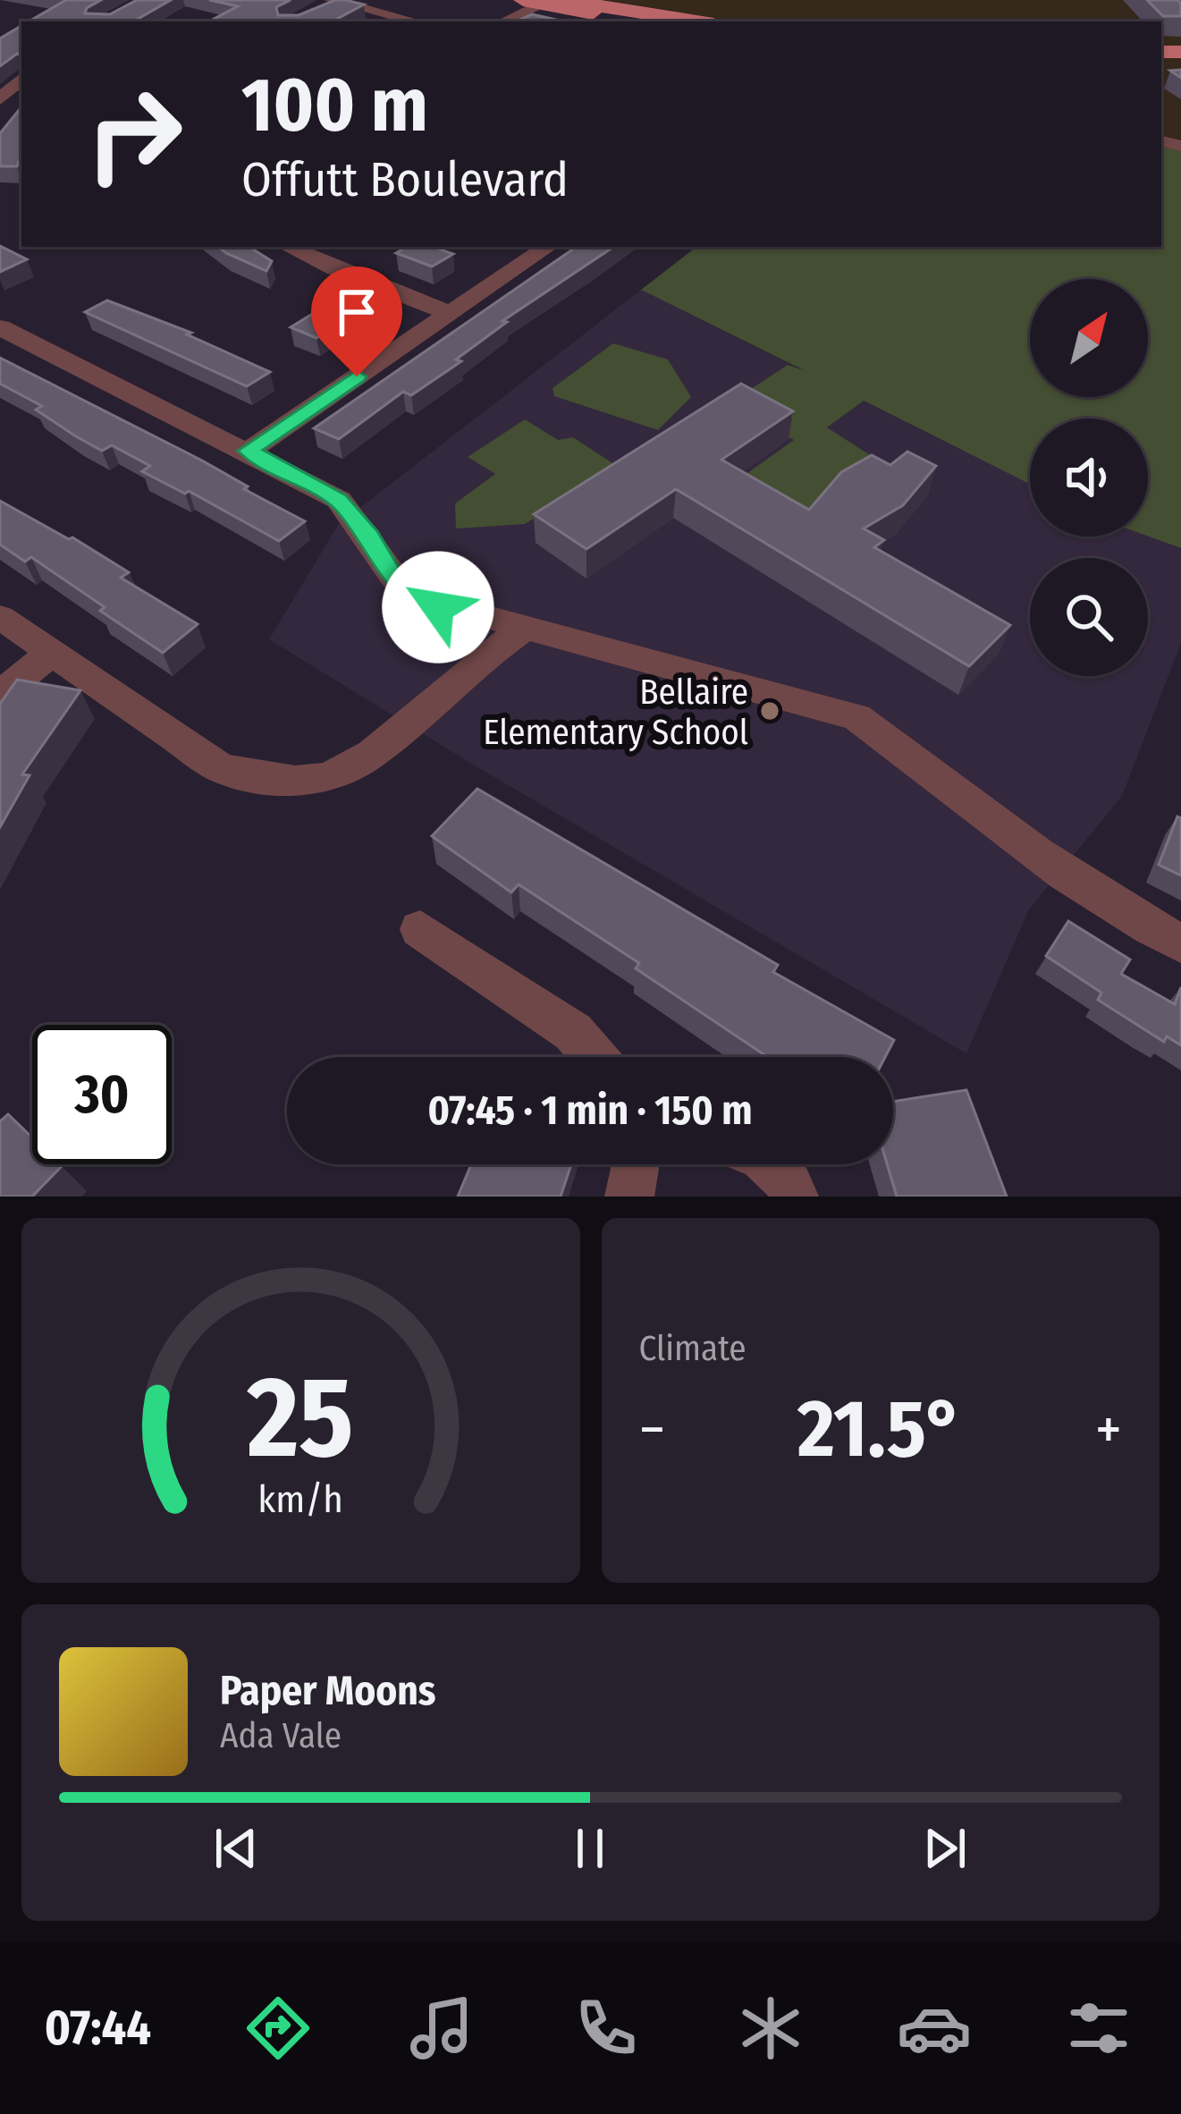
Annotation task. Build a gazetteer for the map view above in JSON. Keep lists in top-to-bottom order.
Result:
{
  "places": ["Bellaire Elementary School"],
  "north": "top right",
  "page": {
    "turn": ["100 m", "Offutt Boulevard"],
    "limit": "30",
    "trip": "07:45 · 1 min · 150 m",
    "tile": "Climate",
    "heat": ["−", "21.5°", "+"],
    "song": ["Paper Moons", "Ada Vale"],
    "tabs": "07:44",
    "gauge": ["25", "km/h"]
  }
}
